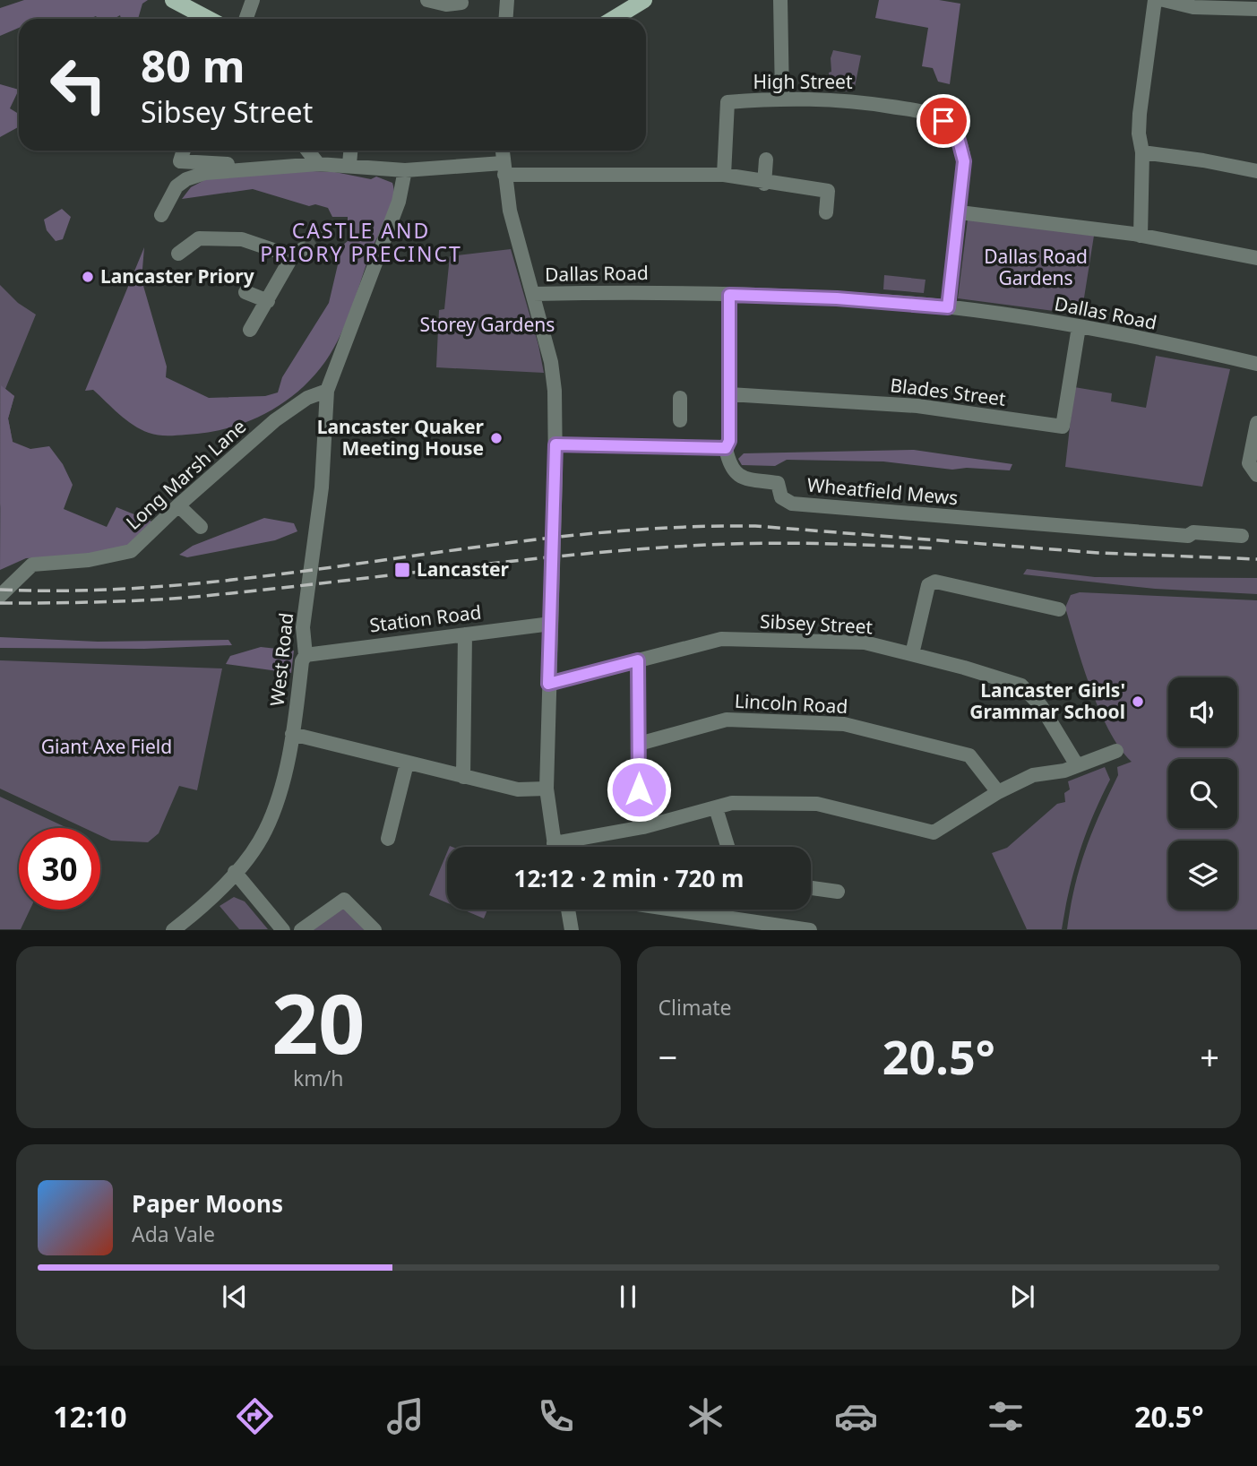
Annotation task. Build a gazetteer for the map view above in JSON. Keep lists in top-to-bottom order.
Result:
{
  "streets": {
    "street": [
      "High Street",
      "Dallas Road",
      "Blades Street",
      "Long Marsh Lane",
      "Wheatfield Mews",
      "Station Road",
      "Sibsey Street",
      "West Road",
      "Lincoln Road"
    ]
  },
  "crossings": [
    ["High Street", "Dallas Road"],
    ["Dallas Road", "Blades Street"],
    ["Long Marsh Lane", "West Road"],
    ["Station Road", "West Road"]
  ],
  "districts": ["CASTLE AND PRIORY PRECINCT"],
  "parks": ["Dallas Road Gardens", "Storey Gardens", "Giant Axe Field"],
  "places": {
    "other": ["Lancaster Priory", "Lancaster Quaker Meeting House", "Lancaster Girls' Grammar School"],
    "transit": ["Lancaster"]
  },
  "page": {
    "turn": ["80 m", "Sibsey Street"],
    "limit": "30",
    "trip": "12:12 · 2 min · 720 m",
    "tile": [
      ["20", "km/h"],
      "Climate"
    ],
    "heat": ["−", "20.5°", "+"],
    "song": ["Paper Moons", "Ada Vale"],
    "tabs": ["12:10", "20.5°"]
  }
}
